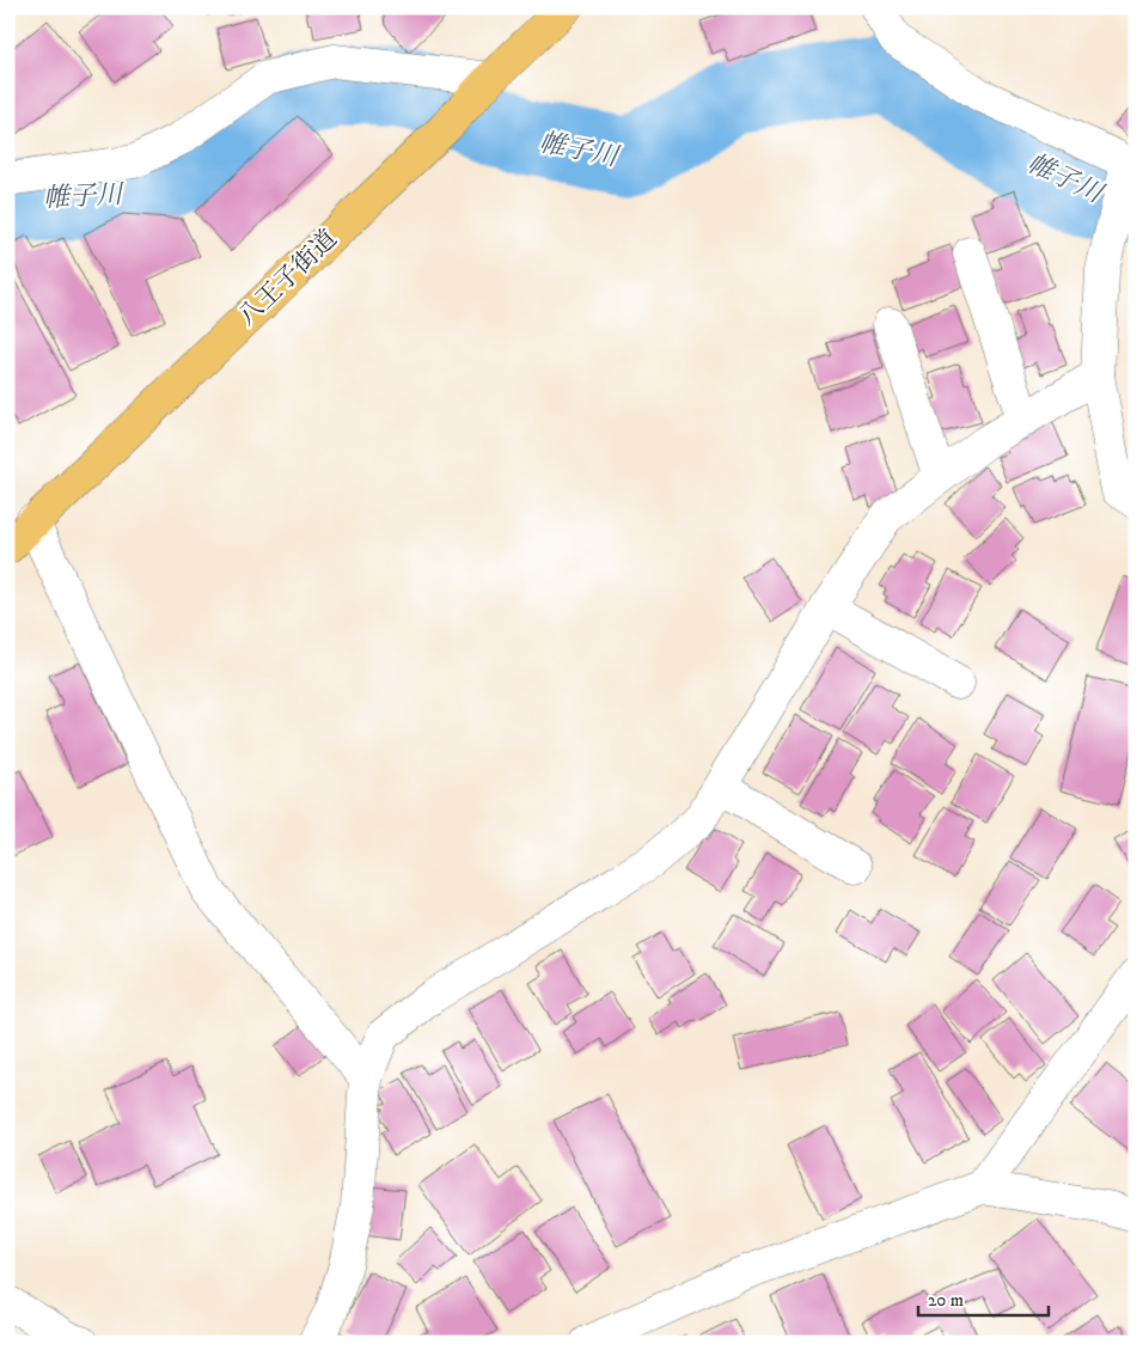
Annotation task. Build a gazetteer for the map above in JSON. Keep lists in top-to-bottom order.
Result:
{
  "streets": {
    "highway": ["八王子街道"]
  },
  "water": ["帷子川"],
  "scale_bar": "20 m"
}
